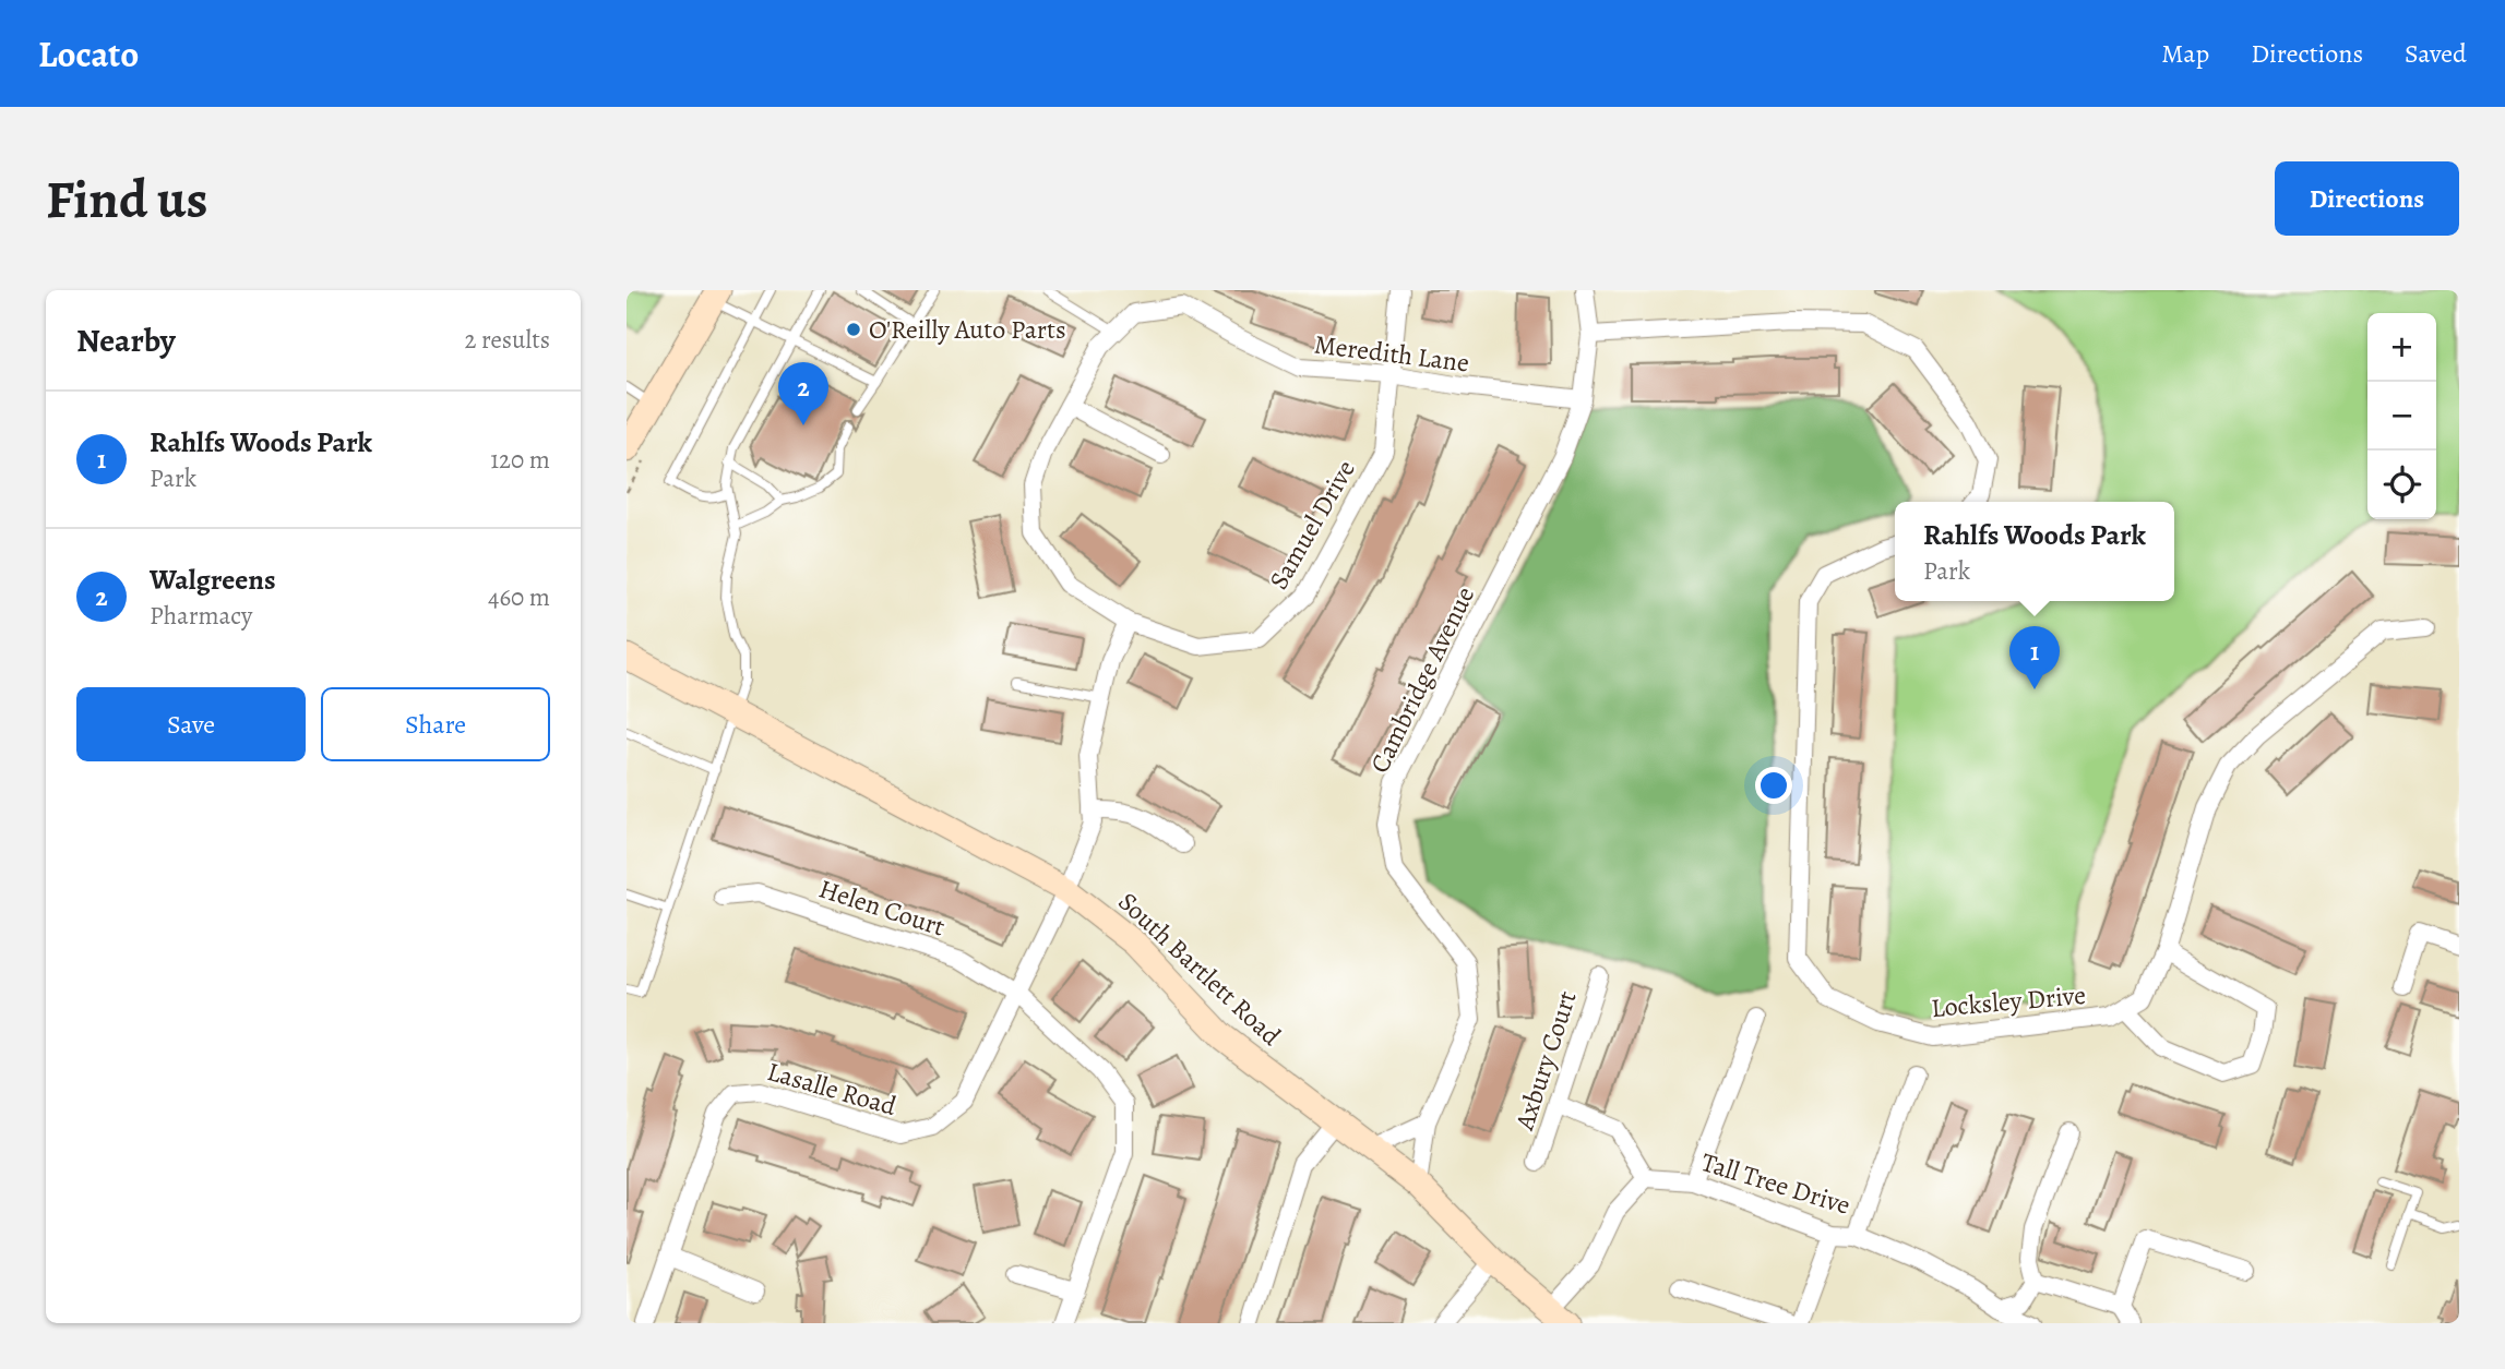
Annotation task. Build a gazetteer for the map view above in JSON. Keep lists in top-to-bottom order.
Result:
{
  "streets": {
    "main road": ["South Bartlett Road"],
    "street": [
      "Meredith Lane",
      "Samuel Drive",
      "Cambridge Avenue",
      "Helen Court",
      "Locksley Drive",
      "Axbury Court",
      "Lasalle Road",
      "Tall Tree Drive"
    ]
  },
  "crossings": [
    ["Meredith Lane", "Samuel Drive"],
    ["Meredith Lane", "Cambridge Avenue"],
    ["Cambridge Avenue", "South Bartlett Road"],
    ["Helen Court", "Lasalle Road"],
    ["South Bartlett Road", "Lasalle Road"]
  ],
  "places": ["O'Reilly Auto Parts"],
  "page": {
    "header": "Locato",
    "nav": ["Map", "Directions", "Saved"],
    "buttons": [
      "Directions",
      ["Save", "Share"]
    ],
    "title": "Find us",
    "heading": ["Nearby", "2 results"],
    "map_buttons": ["+", "−"],
    "pins": ["2", "1"],
    "list": [
      {
        "mark": "1",
        "name": "Rahlfs Woods Park",
        "note": "Park",
        "value": "120 m"
      },
      {
        "mark": "2",
        "name": "Walgreens",
        "note": "Pharmacy",
        "value": "460 m"
      }
    ],
    "popup": ["Rahlfs Woods Park", "Park"]
  }
}
